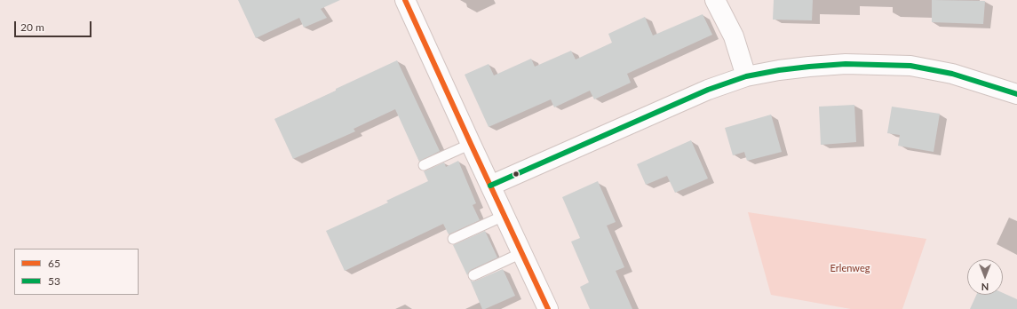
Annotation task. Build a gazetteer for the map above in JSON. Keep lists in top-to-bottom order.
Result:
{
  "parks": ["Erlenweg"],
  "lines": ["transit line 65", "transit line 53"],
  "legend": ["65", "53"],
  "scale_bar": "20 m",
  "north": "bottom"
}
